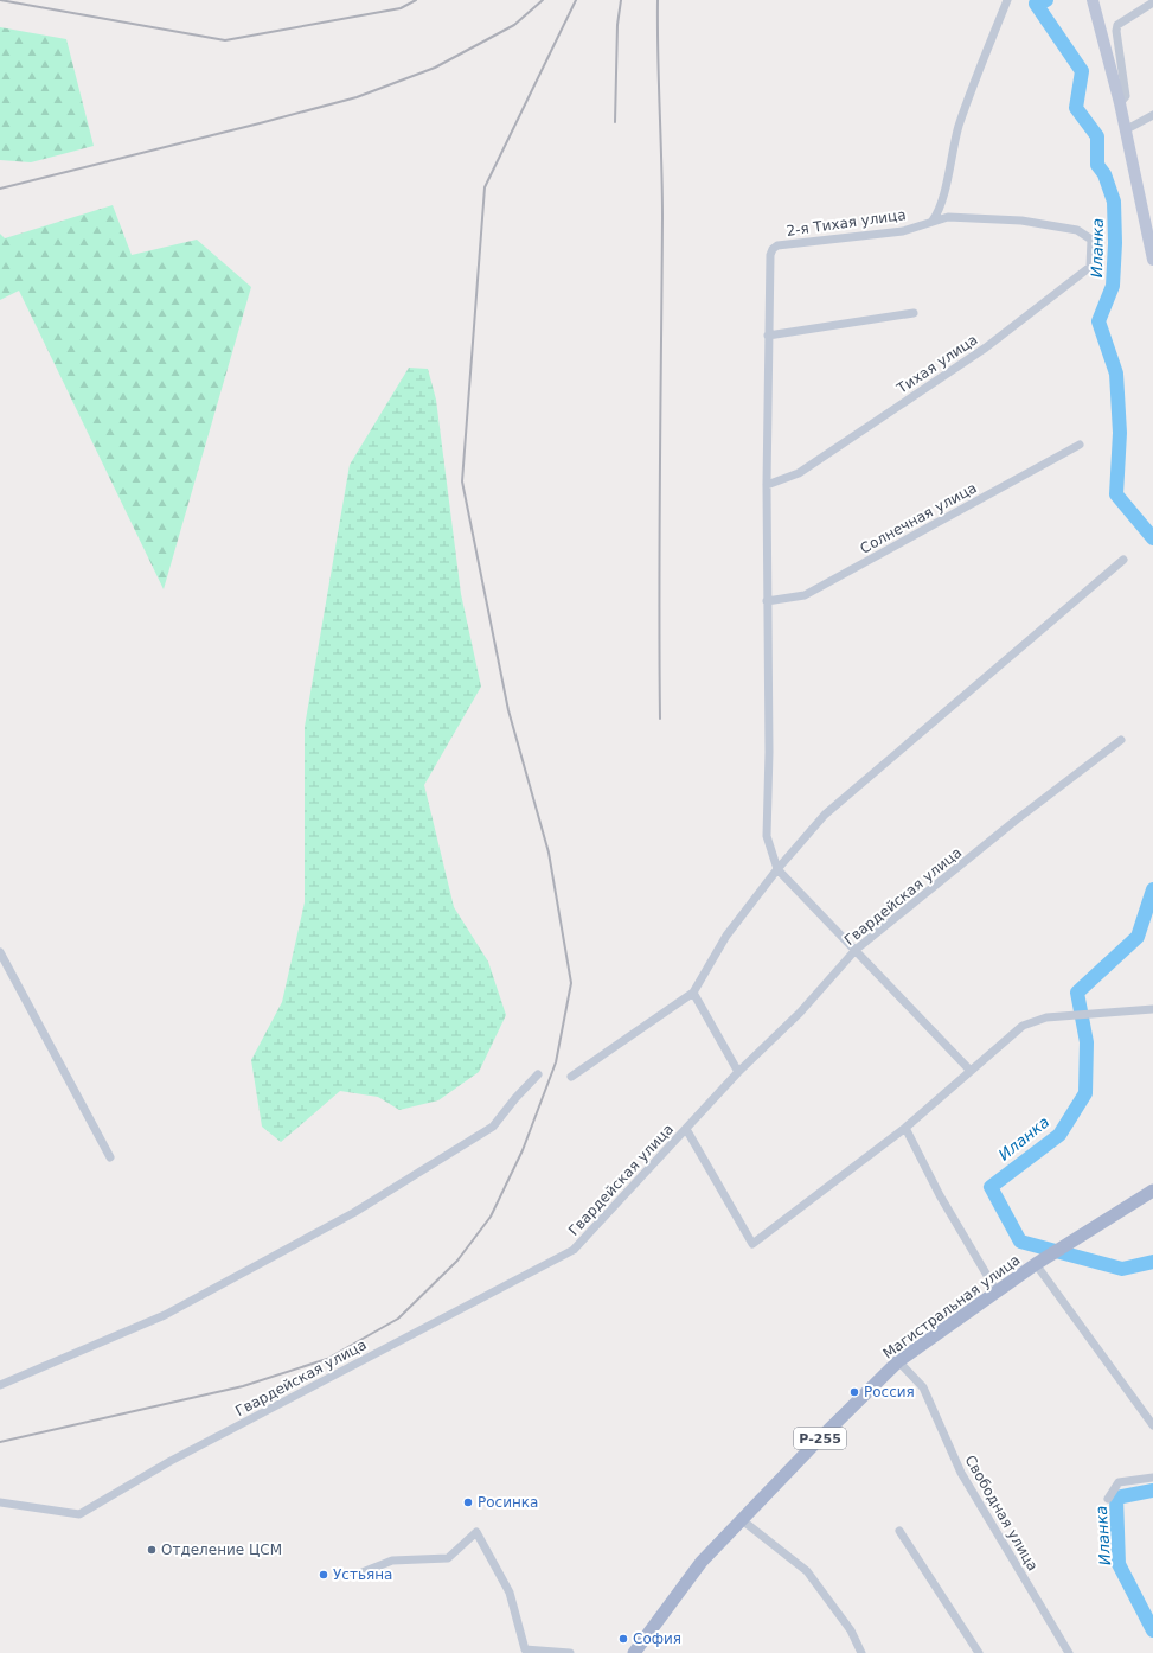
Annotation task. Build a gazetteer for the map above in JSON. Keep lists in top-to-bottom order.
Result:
{
  "streets": {
    "main road": ["Магистральная улица", "Р-255"],
    "street": [
      "2-я Тихая улица",
      "Тихая улица",
      "Солнечная улица",
      "Гвардейская улица",
      "Свободная улица"
    ]
  },
  "crossings": [
    ["2-я Тихая улица", "Тихая улица"],
    ["Магистральная улица", "Р-255"],
    ["Магистральная улица", "Свободная улица"]
  ],
  "water": ["Иланка"],
  "places": [
    "Россия",
    "Росинка",
    "Отделение ЦСМ",
    "Устьяна",
    "София"
  ]
}
